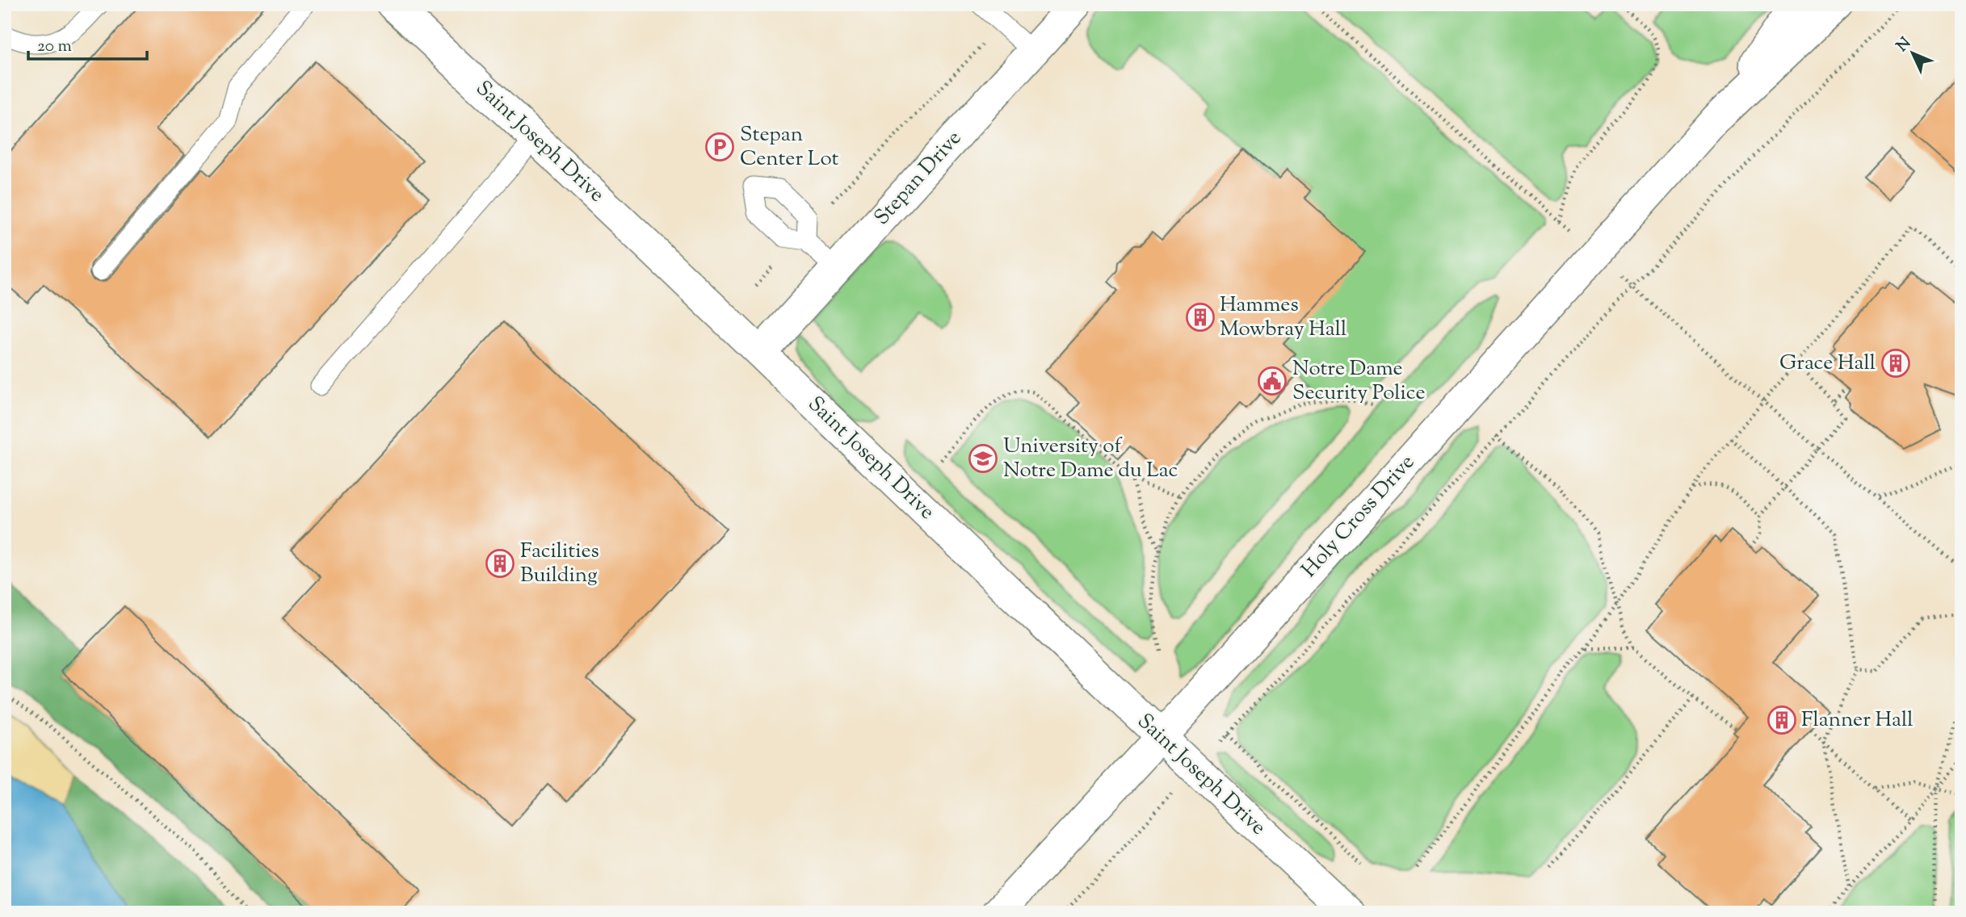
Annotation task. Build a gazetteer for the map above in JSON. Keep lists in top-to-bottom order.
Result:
{
  "streets": {
    "street": ["Saint Joseph Drive", "Stepan Drive", "Holy Cross Drive"]
  },
  "crossings": [
    ["Saint Joseph Drive", "Stepan Drive"],
    ["Saint Joseph Drive", "Holy Cross Drive"]
  ],
  "places": {
    "parking": ["Stepan Center Lot"],
    "building": [
      "Hammes Mowbray Hall",
      "Grace Hall",
      "Facilities Building",
      "Flanner Hall"
    ],
    "public building": ["Notre Dame Security Police"],
    "school or university": ["University of Notre Dame du Lac"]
  },
  "scale_bar": "20 m",
  "north": "top left"
}
